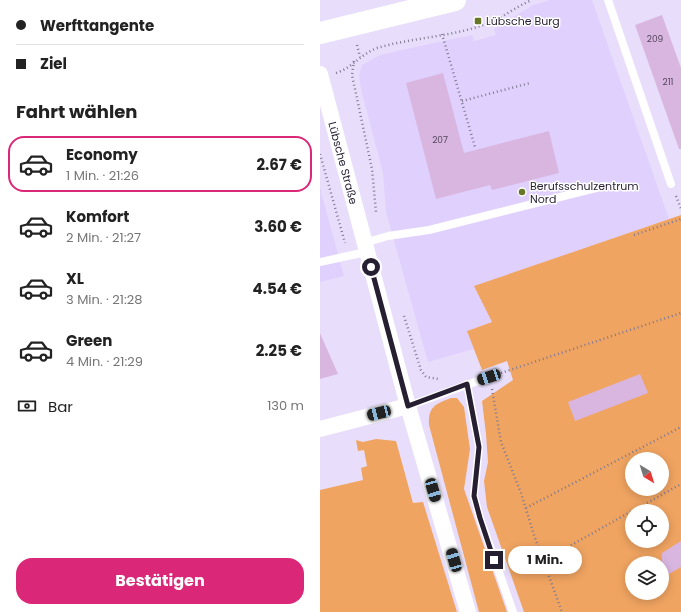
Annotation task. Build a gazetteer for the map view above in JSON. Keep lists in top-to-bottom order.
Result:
{
  "streets": {
    "street": ["Lübsche Straße"]
  },
  "places": {
    "transit": ["Lübsche Burg"],
    "other": ["Berufsschulzentrum Nord"]
  },
  "house_numbers": ["209", "211", "207"],
  "north": "bottom right",
  "page": {
    "banner": ["Werfttangente", "Ziel"],
    "heading": "Fahrt wählen",
    "list": [
      {
        "name": "Economy",
        "note": "1 Min. · 21:26",
        "value": "2.67 €"
      },
      {
        "name": "Komfort",
        "note": "2 Min. · 21:27",
        "value": "3.60 €"
      },
      {
        "name": "XL",
        "note": "3 Min. · 21:28",
        "value": "4.54 €"
      },
      {
        "name": "Green",
        "note": "4 Min. · 21:29",
        "value": "2.25 €"
      }
    ],
    "pay": ["Bar", "130 m"],
    "bubble": "1 Min.",
    "buttons": "Bestätigen"
  }
}
